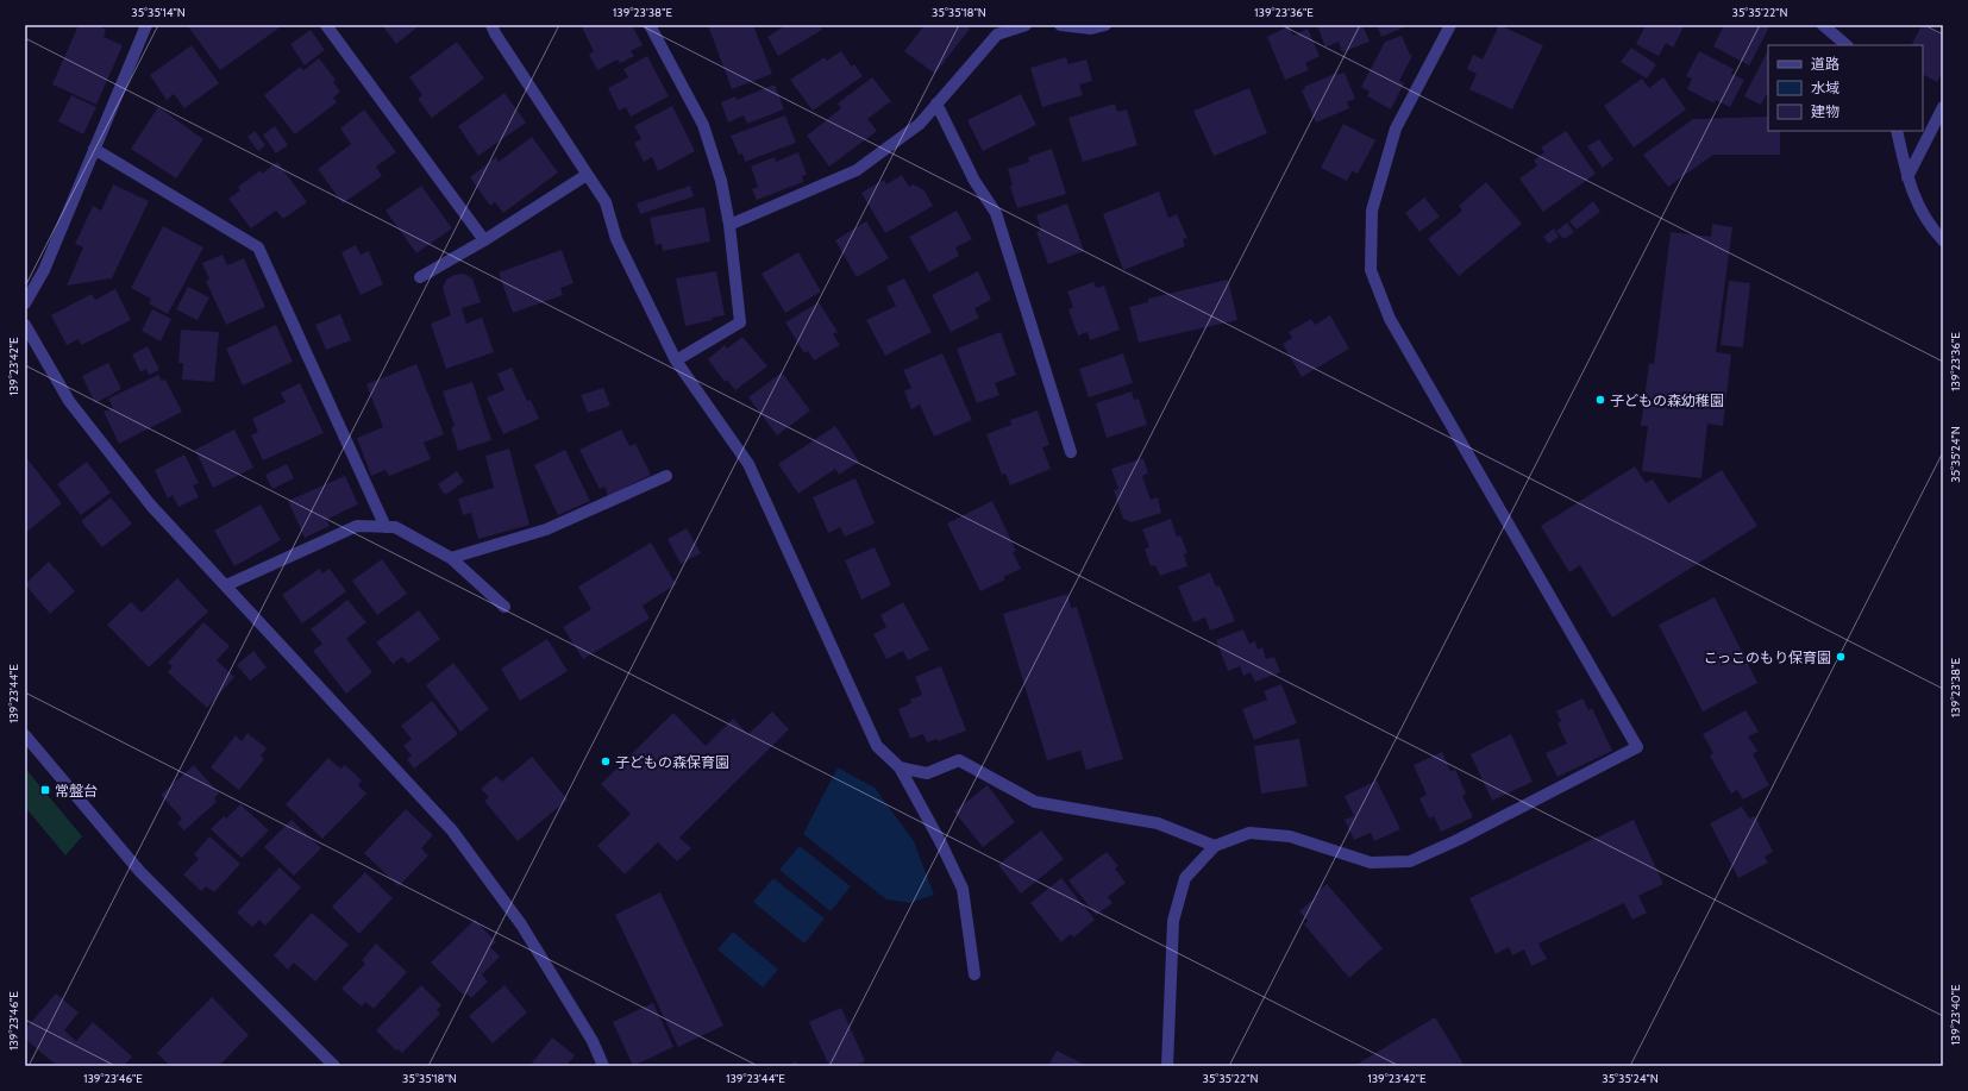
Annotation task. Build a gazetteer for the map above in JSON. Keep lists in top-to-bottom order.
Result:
{
  "places": {
    "other": ["子どもの森幼稚園", "こっこのもり保育園", "子どもの森保育園"],
    "transit": ["常盤台"]
  },
  "legend": ["道路", "水域", "建物"],
  "coordinates": [
    "35°35'14\"N",
    "139°23'38\"E",
    "35°35'18\"N",
    "139°23'36\"E",
    "35°35'22\"N",
    "139°23'42\"E",
    "35°35'24\"N",
    "139°23'44\"E",
    "139°23'40\"E",
    "139°23'46\"E"
  ]
}
